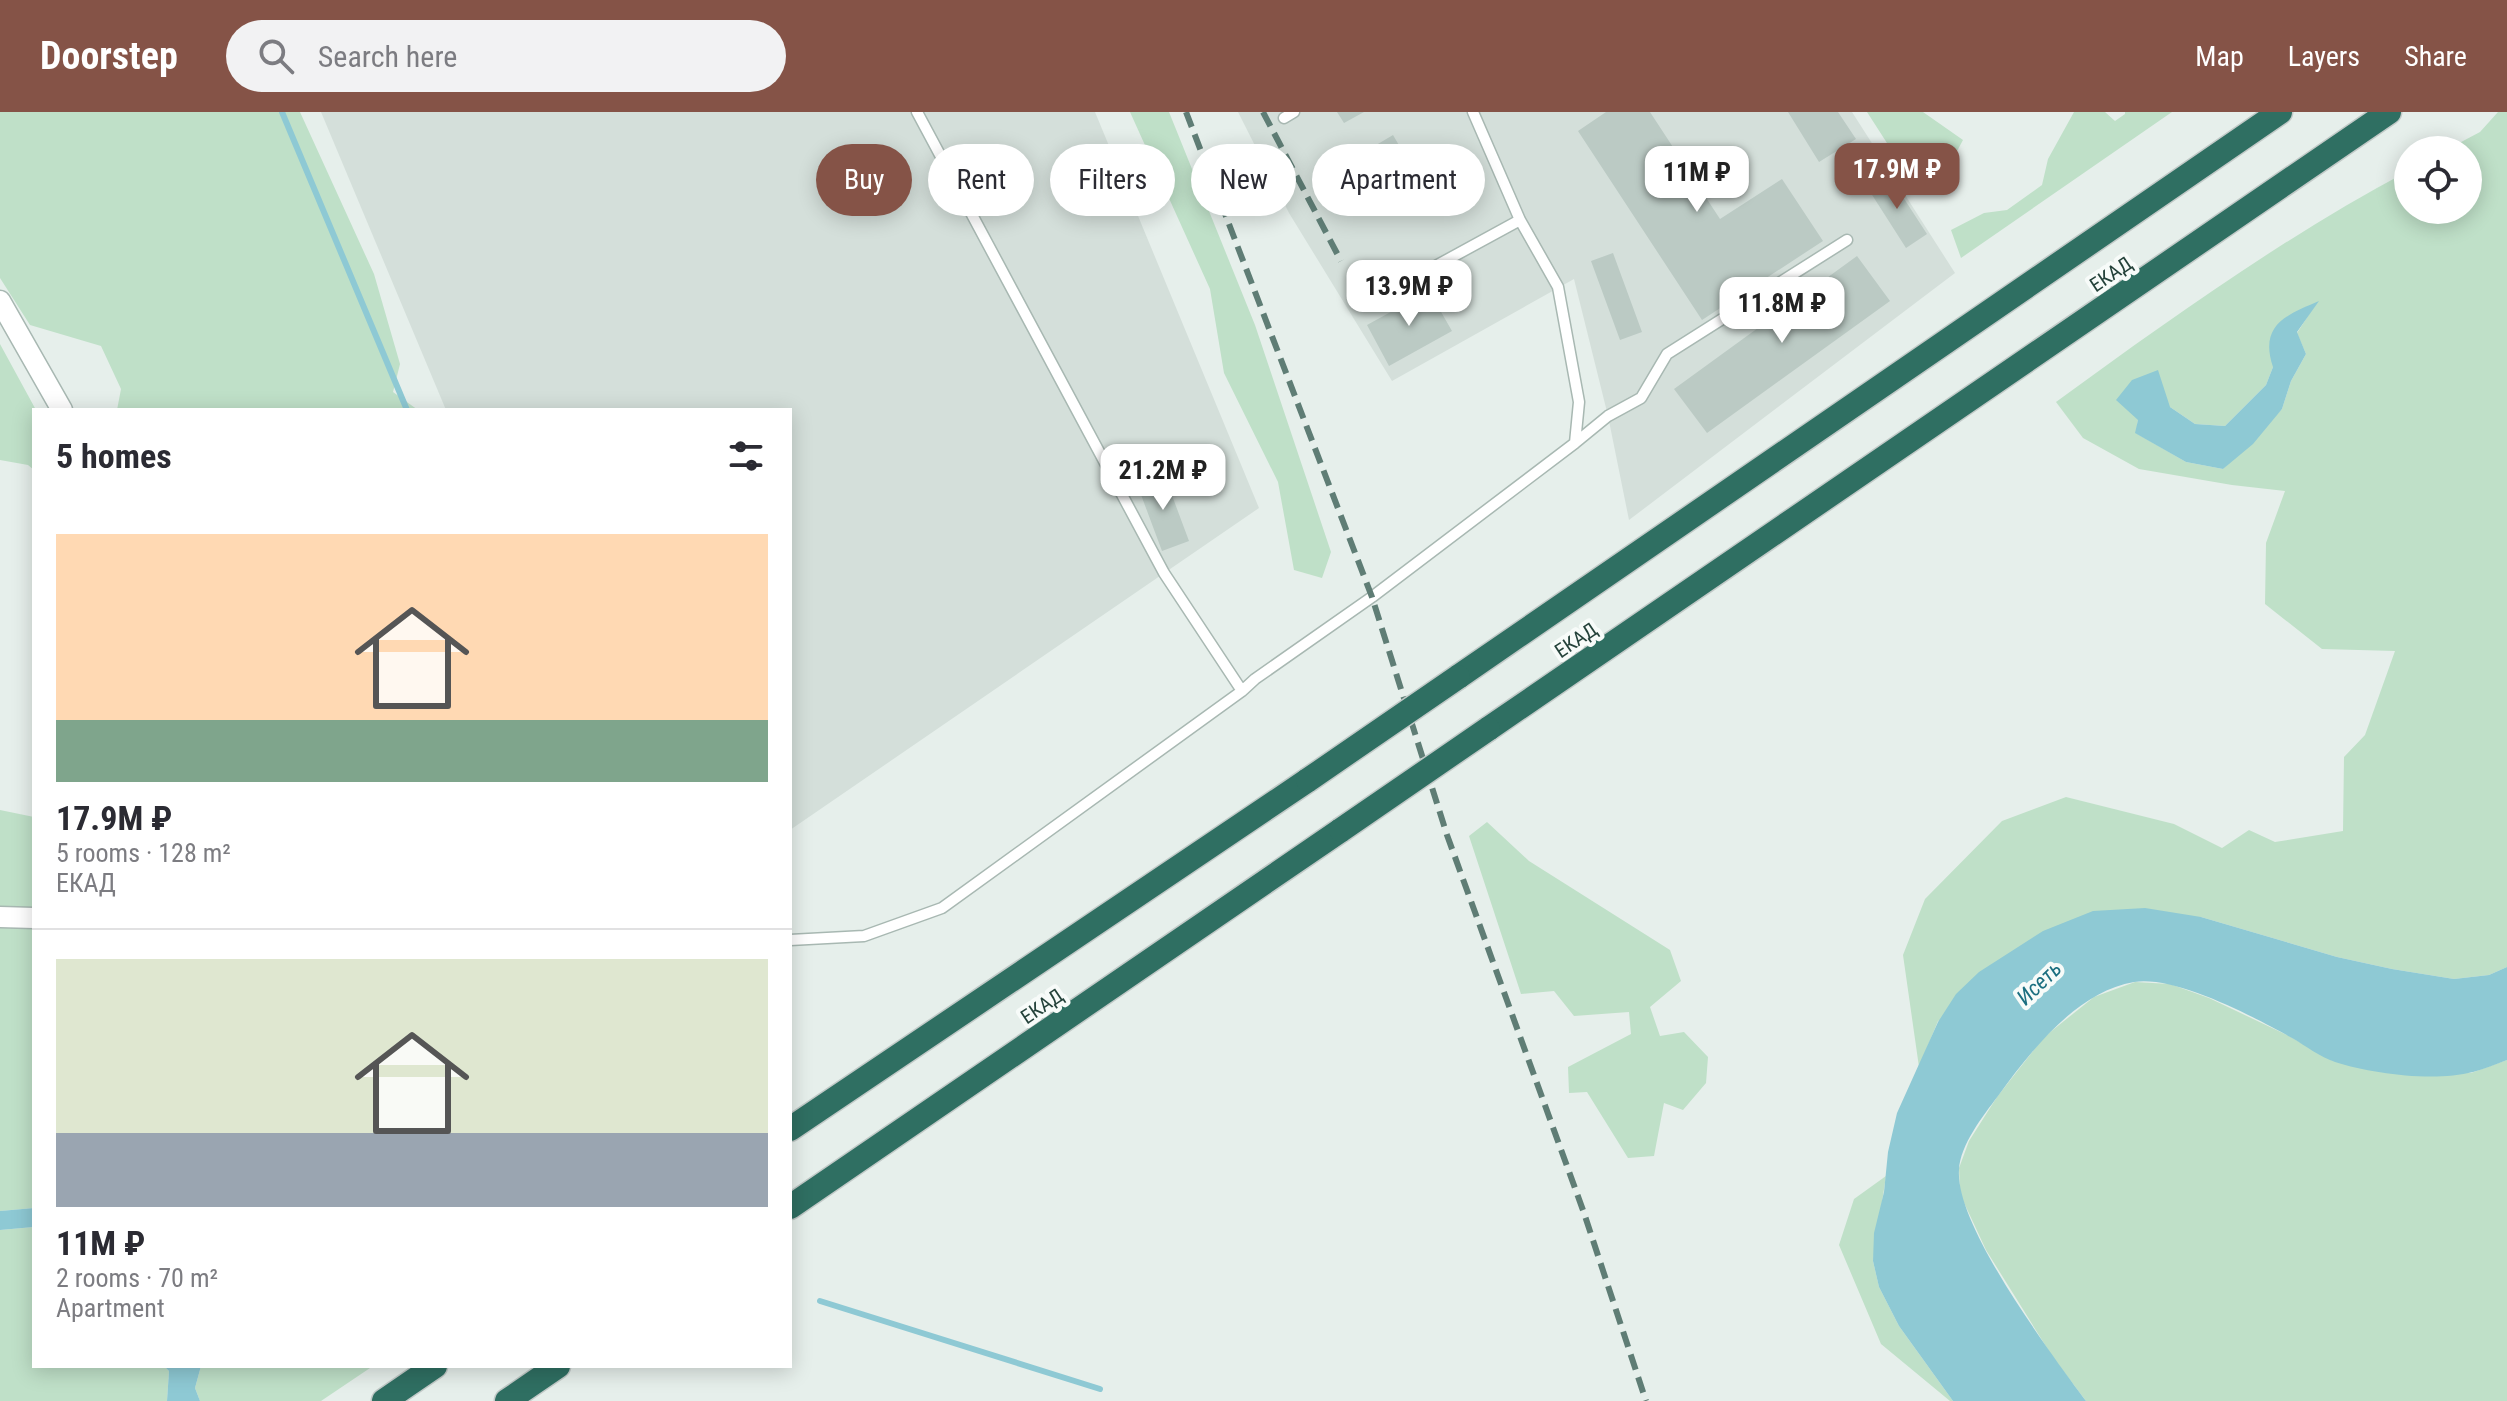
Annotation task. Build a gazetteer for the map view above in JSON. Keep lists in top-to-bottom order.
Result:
{
  "streets": {
    "highway": ["ЕКАД"]
  },
  "water": ["Исеть"],
  "page": {
    "header": "Doorstep",
    "search": "Search here",
    "nav": ["Map", "Layers", "Share"],
    "price": [
      "17.9M ₽",
      "11M ₽",
      "13.9M ₽",
      "11.8M ₽",
      "21.2M ₽"
    ],
    "chip": [
      "Buy",
      "Rent",
      "Filters",
      "New",
      "Apartment"
    ],
    "heading": "5 homes",
    "list": [
      {
        "name": "17.9M ₽",
        "note": "5 rooms · 128 m² · ЕКАД"
      },
      {
        "name": "11M ₽",
        "note": "2 rooms · 70 m² · Apartment"
      }
    ]
  }
}
